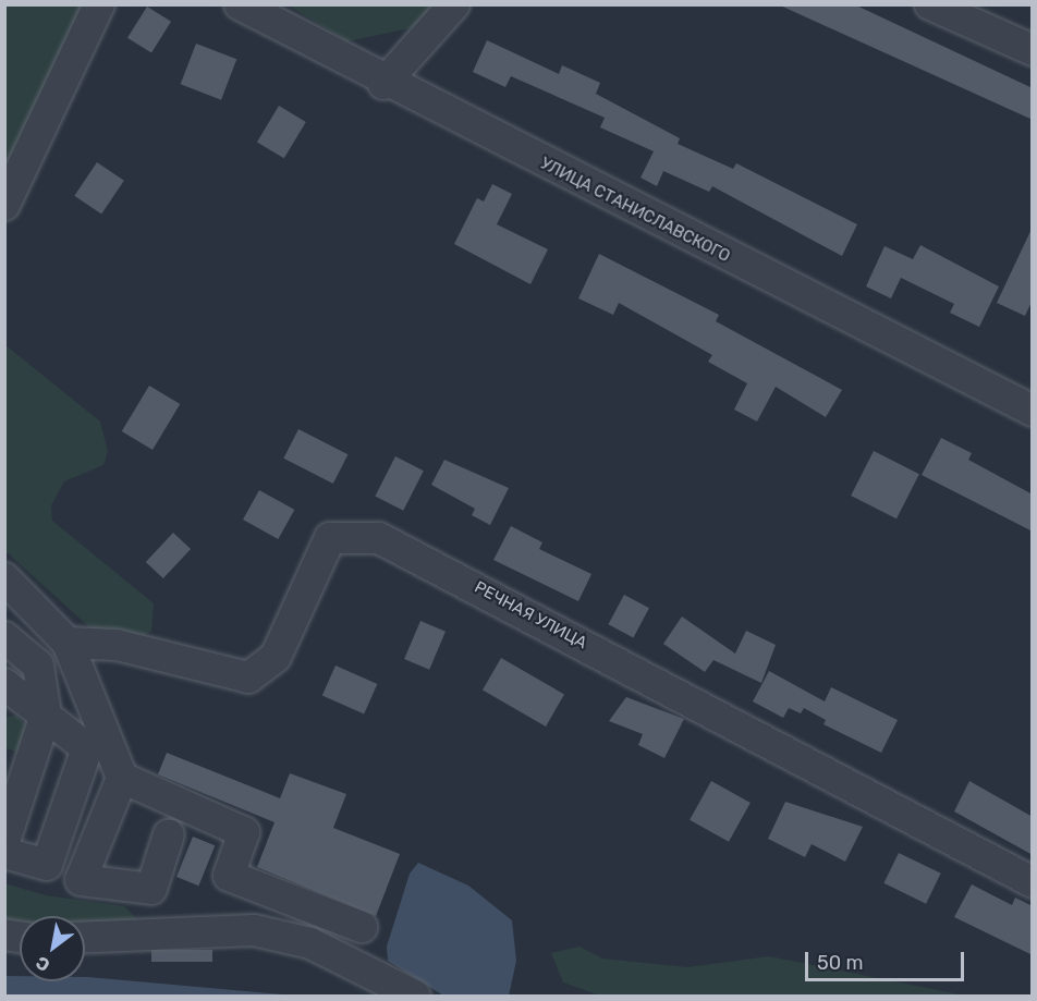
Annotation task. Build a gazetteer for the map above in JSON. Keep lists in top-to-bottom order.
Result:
{
  "streets": {
    "street": ["УЛИЦА СТАНИСЛАВСКОГО", "РЕЧНАЯ УЛИЦА"]
  },
  "scale_bar": "50 m",
  "north": "bottom left"
}
